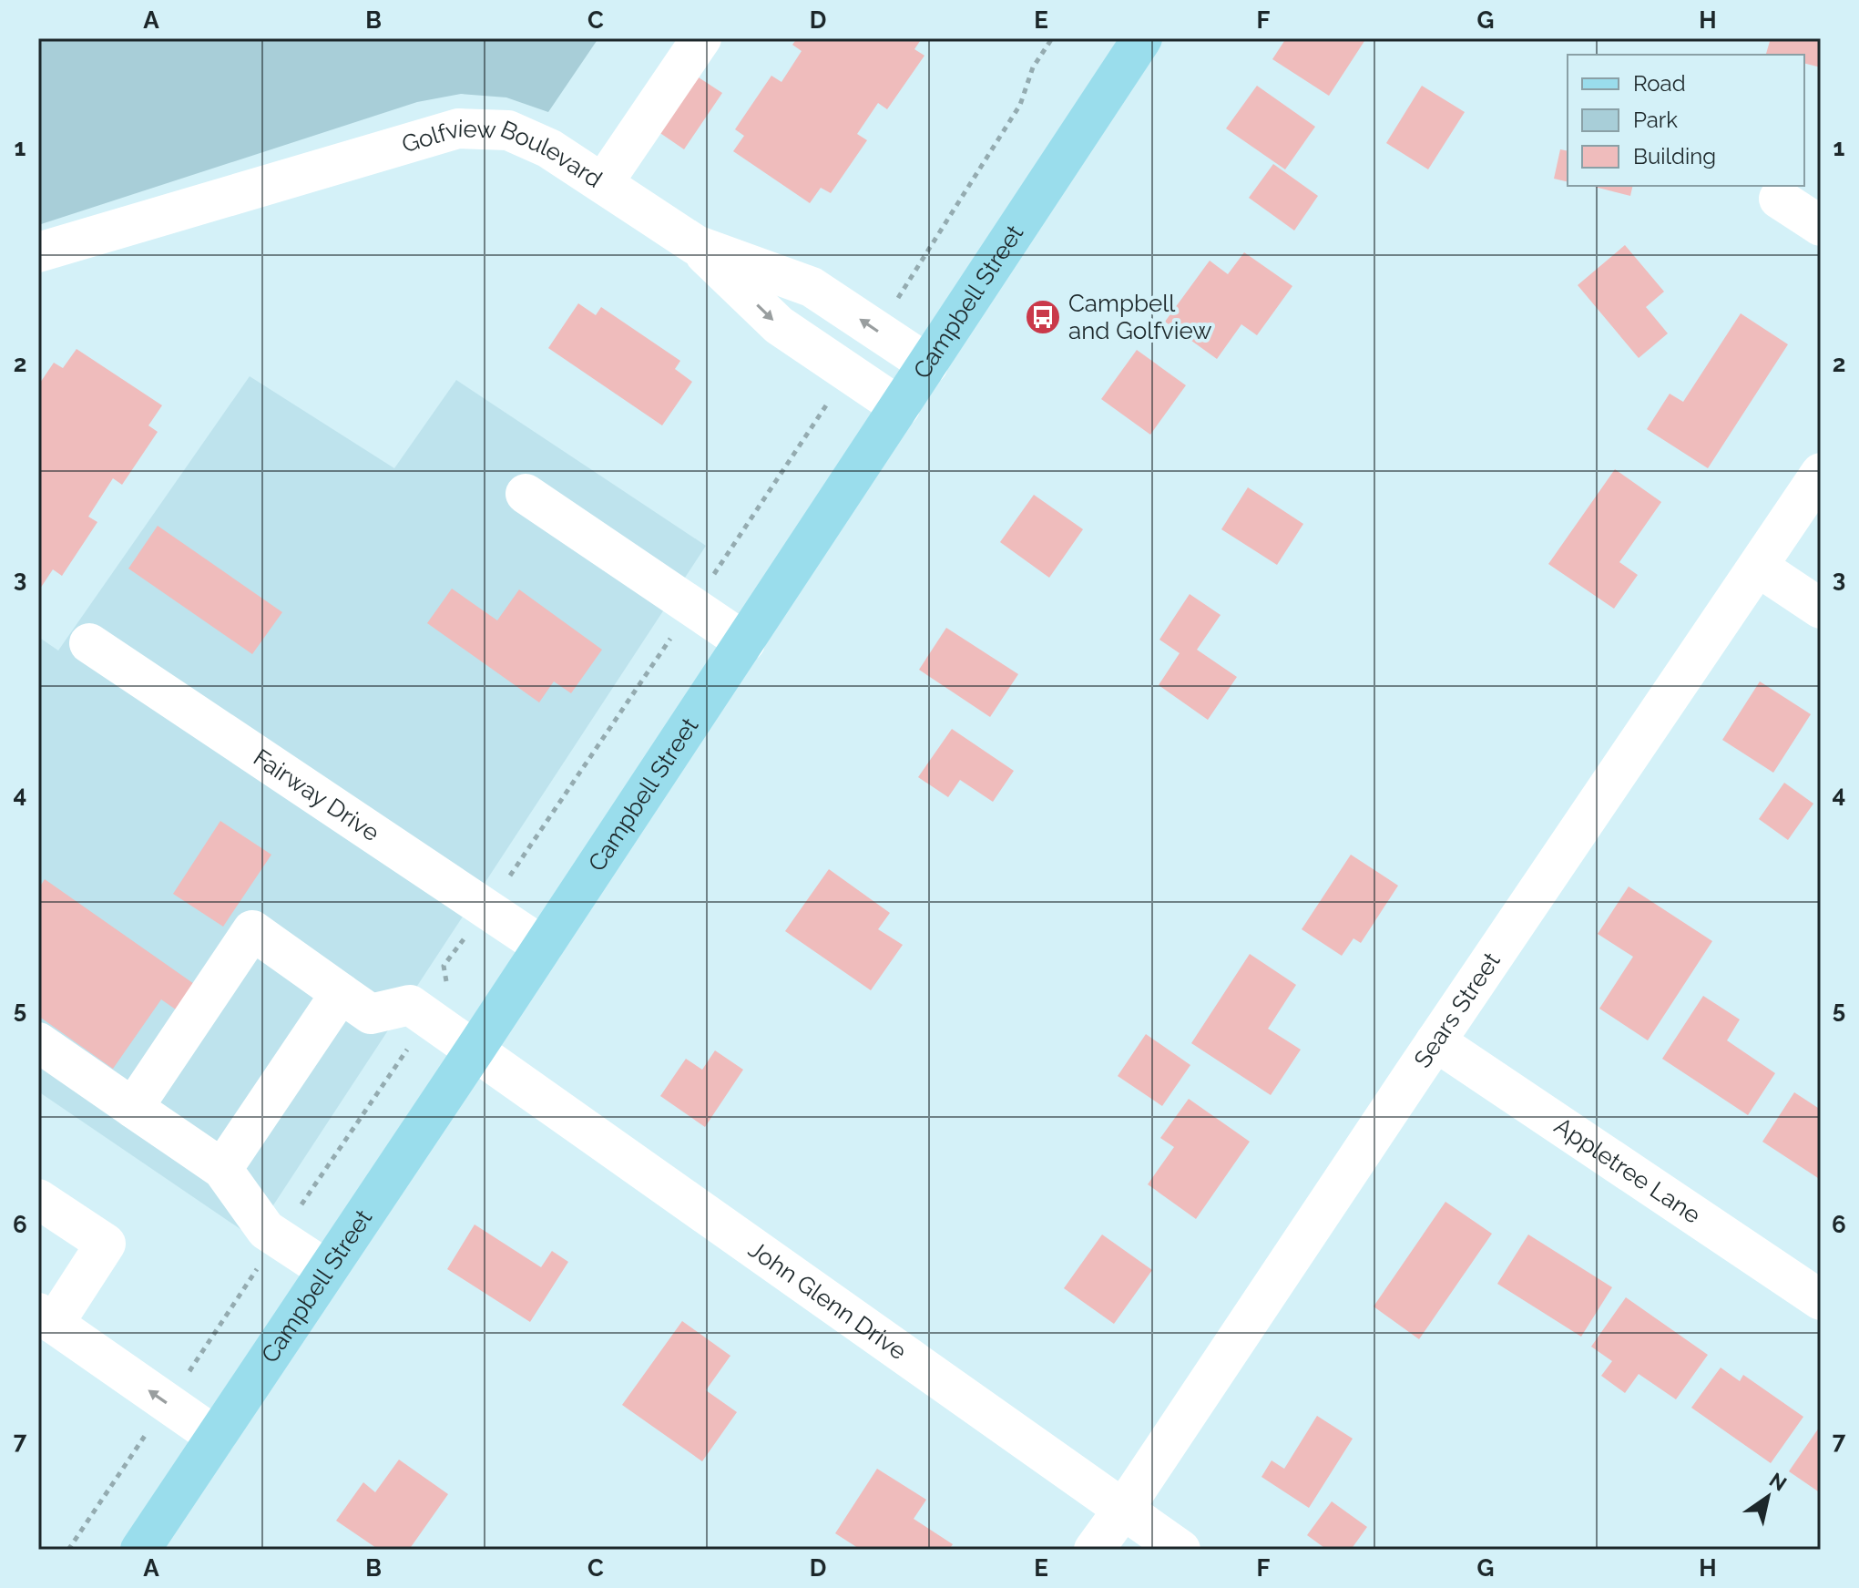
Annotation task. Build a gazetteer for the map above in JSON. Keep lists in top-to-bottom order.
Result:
{
  "streets": {
    "main road": ["Campbell Street"],
    "street": [
      "Golfview Boulevard",
      "Fairway Drive",
      "Sears Street",
      "Appletree Lane",
      "John Glenn Drive"
    ]
  },
  "crossings": [
    ["Golfview Boulevard", "Campbell Street"],
    ["Campbell Street", "Fairway Drive"],
    ["Campbell Street", "John Glenn Drive"],
    ["Sears Street", "Appletree Lane"],
    ["Sears Street", "John Glenn Drive"]
  ],
  "places": {
    "bus stop": ["Campbell and Golfview"]
  },
  "legend": ["Road", "Park", "Building"],
  "north": "top right",
  "grid": {
    "columns": [
      "A",
      "B",
      "C",
      "D",
      "E",
      "F",
      "G",
      "H"
    ],
    "rows": [
      "1",
      "2",
      "3",
      "4",
      "5",
      "6",
      "7"
    ]
  }
}
